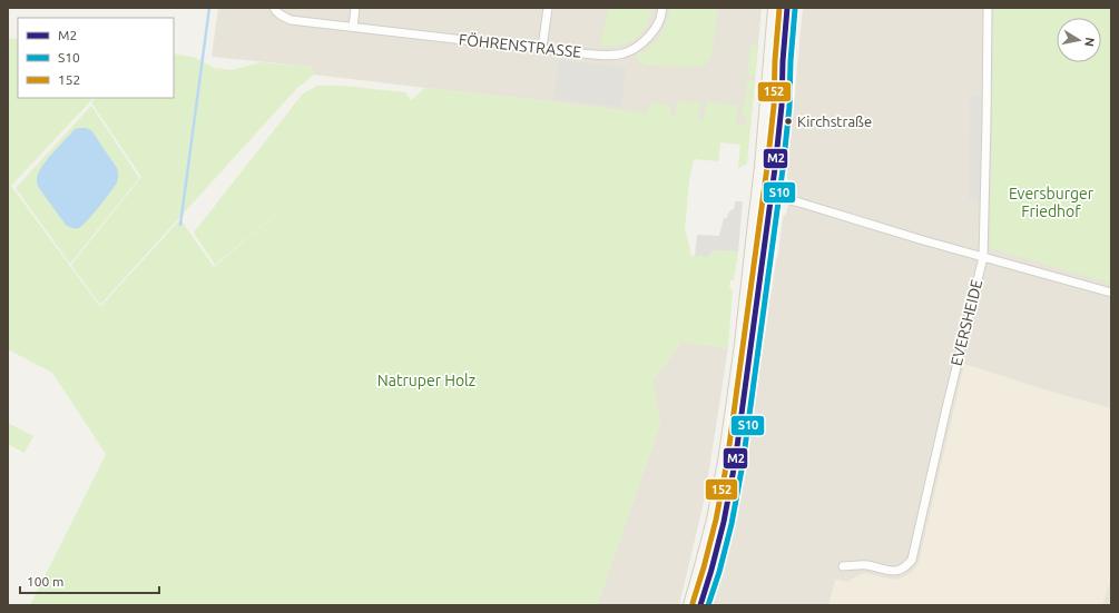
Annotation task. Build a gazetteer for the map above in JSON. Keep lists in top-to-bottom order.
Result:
{
  "streets": {
    "street": ["FÖHRENSTRASSE", "EVERSHEIDE"]
  },
  "parks": ["Eversburger Friedhof", "Natruper Holz"],
  "places": ["Kirchstraße"],
  "lines": ["transit line M2", "transit line 152", "transit line S10"],
  "legend": ["M2", "S10", "152"],
  "scale_bar": "100 m",
  "north": "right"
}
